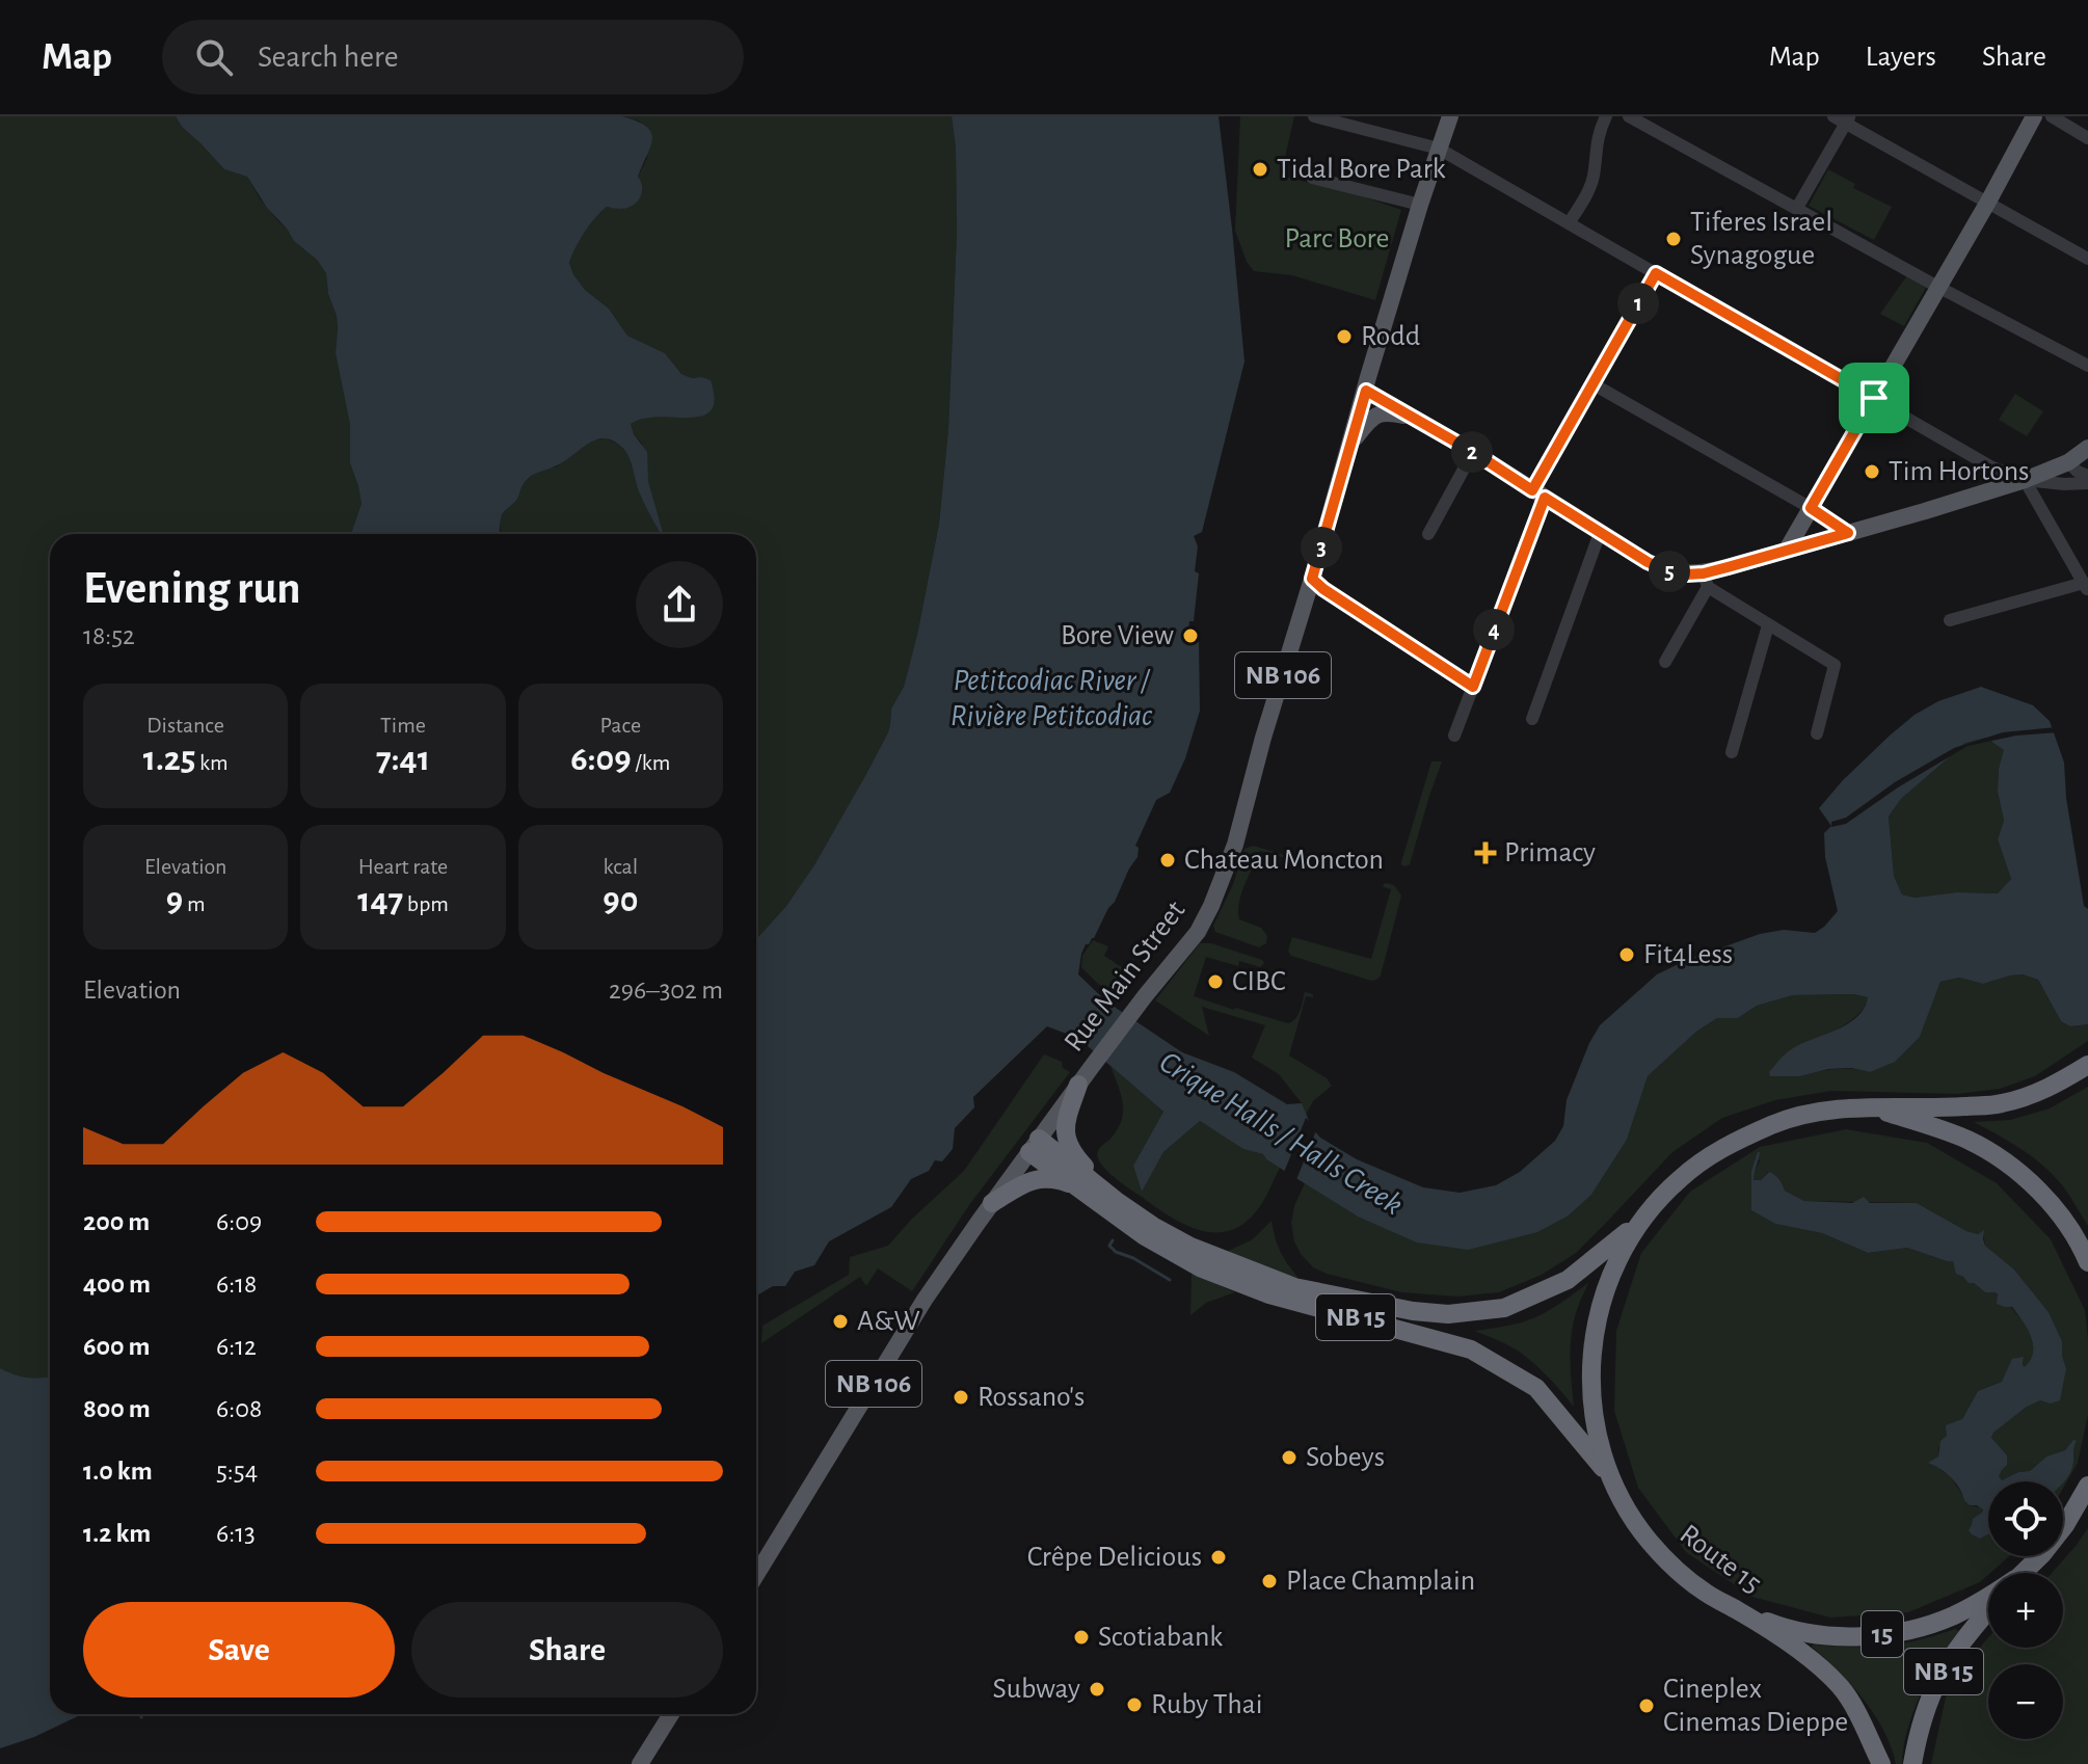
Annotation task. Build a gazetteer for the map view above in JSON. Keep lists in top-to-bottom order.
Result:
{
  "streets": {
    "highway": ["NB 15", "Route 15", "15"],
    "main road": ["NB 106", "Rue Main Street"]
  },
  "crossings": [
    ["NB 106", "Rue Main Street"],
    ["NB 106", "NB 15"],
    ["Rue Main Street", "NB 15"],
    ["NB 15", "Route 15"],
    ["Route 15", "15"]
  ],
  "water": ["Petitcodiac River / Rivière Petitcodiac", "Crique Halls / Halls Creek"],
  "parks": ["Parc Bore"],
  "places": {
    "other": [
      "Tidal Bore Park",
      "Tiferes Israel Synagogue",
      "Rodd",
      "Tim Hortons",
      "Bore View",
      "Chateau Moncton",
      "Fit4Less",
      "CIBC",
      "A&W",
      "Rossano's",
      "Sobeys",
      "Crêpe Delicious",
      "Place Champlain",
      "Scotiabank",
      "Subway",
      "Ruby Thai",
      "Cineplex Cinemas Dieppe"
    ],
    "health": ["Primacy"]
  },
  "page": {
    "header": "Map",
    "search": "Search here",
    "nav": ["Map", "Layers", "Share"],
    "pins": [
      "1",
      "2",
      "3",
      "5",
      "4"
    ],
    "heading": ["Evening run", "18:52"],
    "stats": [
      ["Distance", "1.25 km"],
      ["Time", "7:41"],
      ["Pace", "6:09 /km"],
      ["Elevation", "9 m"],
      ["Heart rate", "147 bpm"],
      ["kcal", "90"]
    ],
    "chart": ["Elevation", "296–302 m"],
    "list": [
      {
        "name": "200 m",
        "note": "6:09"
      },
      {
        "name": "400 m",
        "note": "6:18"
      },
      {
        "name": "600 m",
        "note": "6:12"
      },
      {
        "name": "800 m",
        "note": "6:08"
      },
      {
        "name": "1.0 km",
        "note": "5:54"
      },
      {
        "name": "1.2 km",
        "note": "6:13"
      }
    ],
    "map_buttons": ["+", "−"],
    "buttons": ["Save", "Share"]
  }
}
